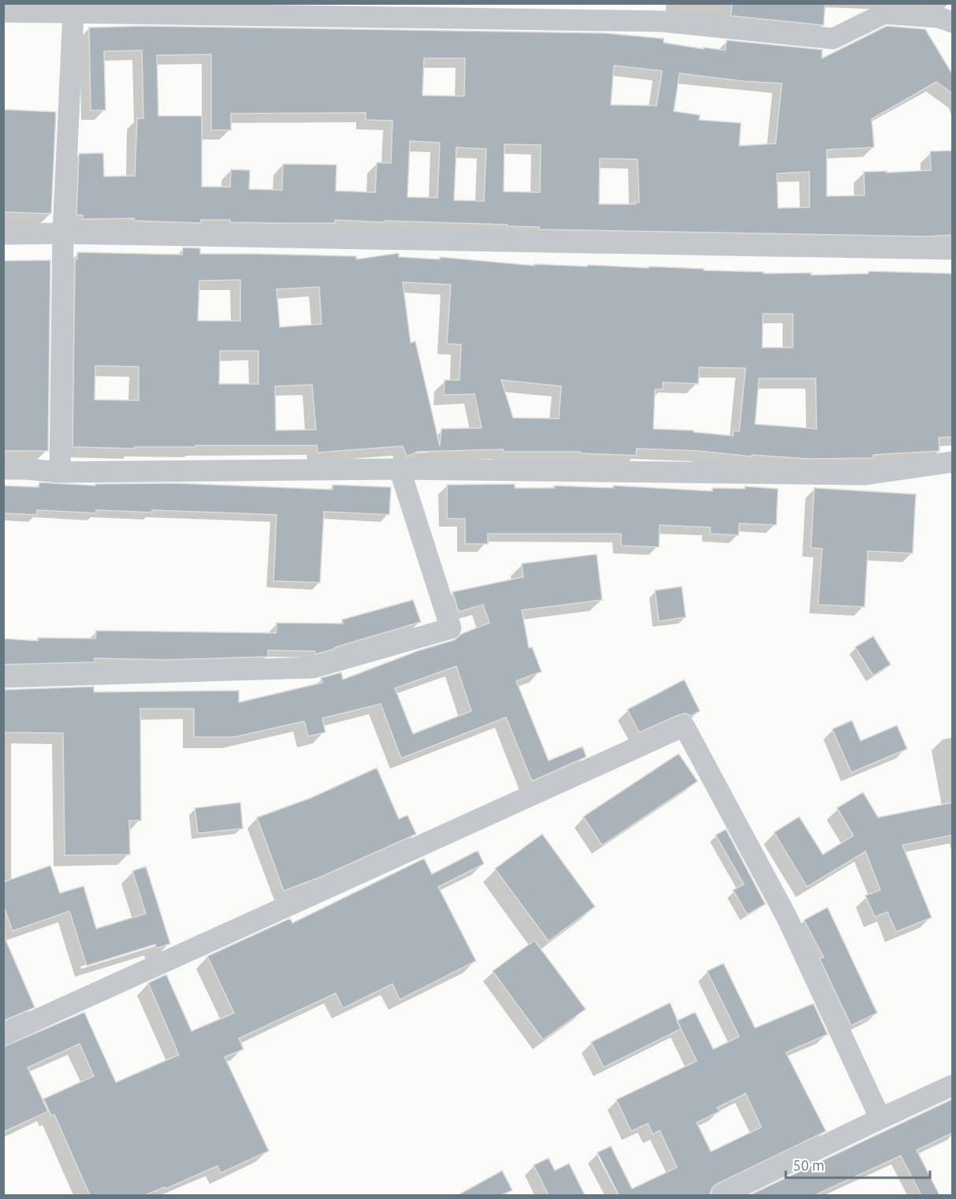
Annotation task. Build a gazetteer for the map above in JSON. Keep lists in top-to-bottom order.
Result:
{
  "scale_bar": "50 m"
}
